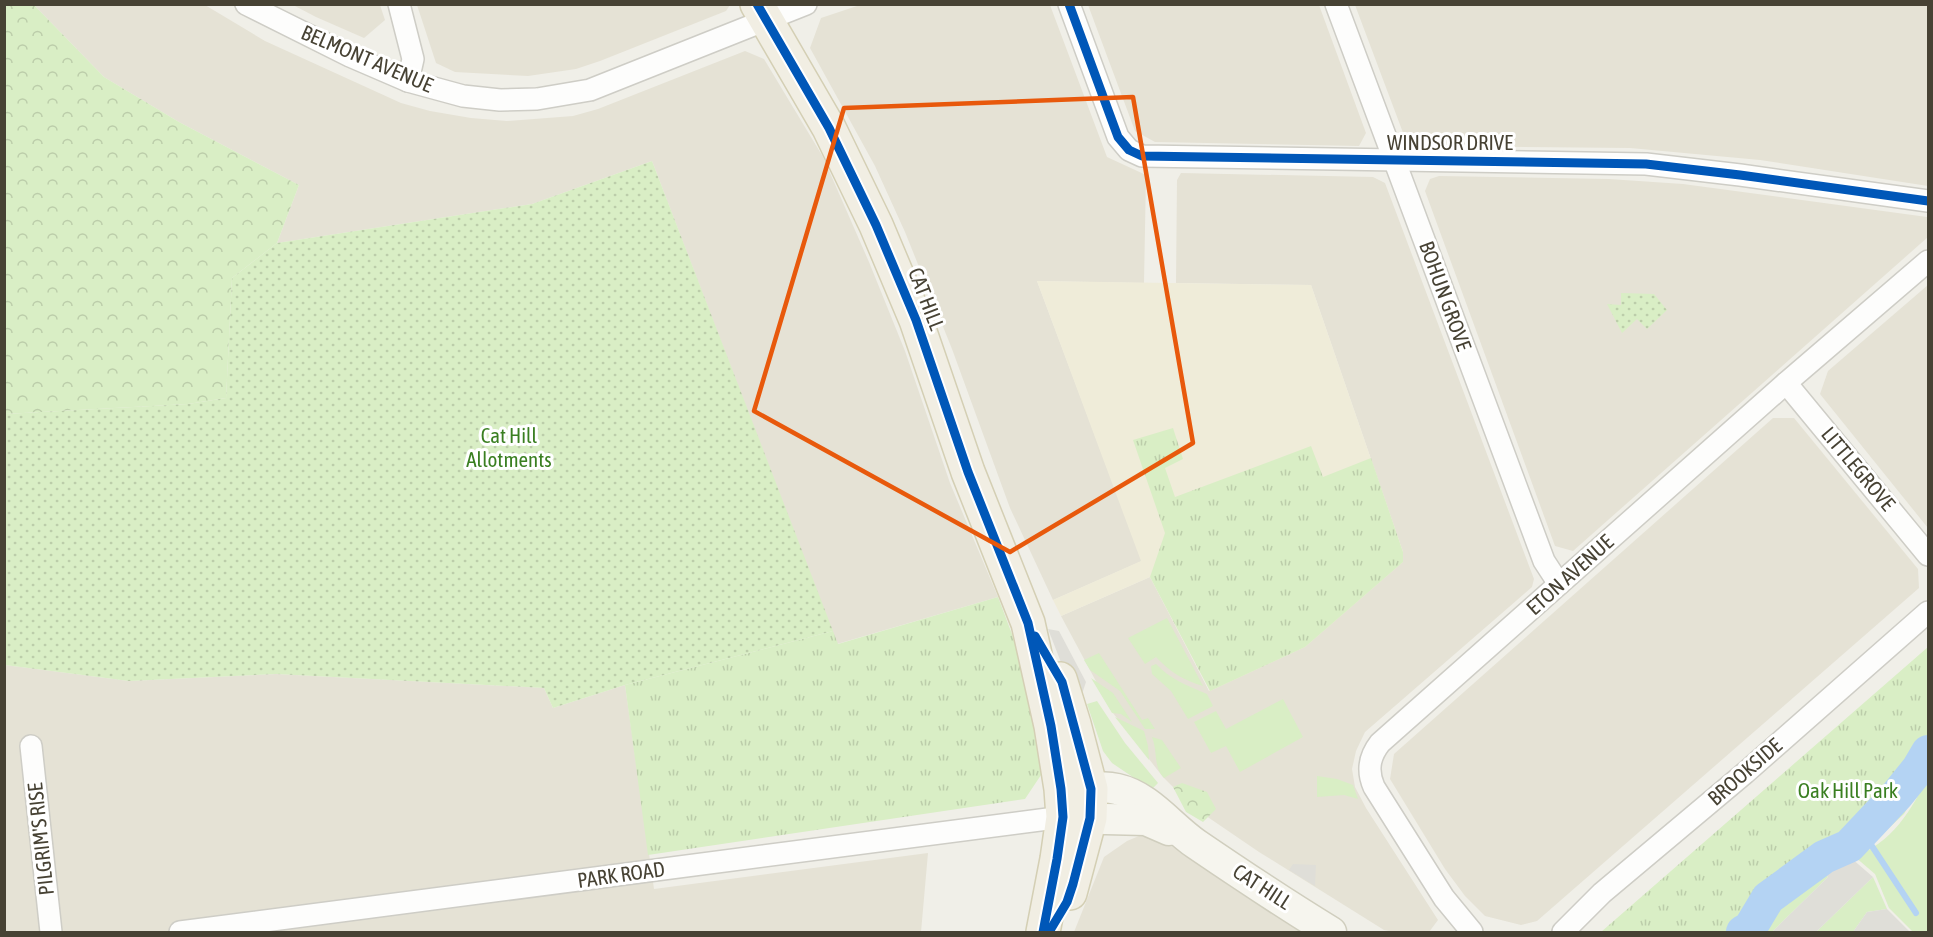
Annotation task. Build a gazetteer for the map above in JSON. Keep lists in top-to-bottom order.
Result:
{
  "streets": {
    "main road": ["CAT HILL"],
    "street": [
      "BELMONT AVENUE",
      "WINDSOR DRIVE",
      "BOHUN GROVE",
      "LITTLEGROVE",
      "ETON AVENUE",
      "BROOKSIDE",
      "PILGRIM'S RISE",
      "PARK ROAD"
    ]
  },
  "crossings": [
    ["BELMONT AVENUE", "CAT HILL"],
    ["WINDSOR DRIVE", "BOHUN GROVE"],
    ["BOHUN GROVE", "ETON AVENUE"],
    ["CAT HILL", "PARK ROAD"],
    ["LITTLEGROVE", "ETON AVENUE"]
  ],
  "parks": ["Cat Hill Allotments", "Oak Hill Park"]
}
